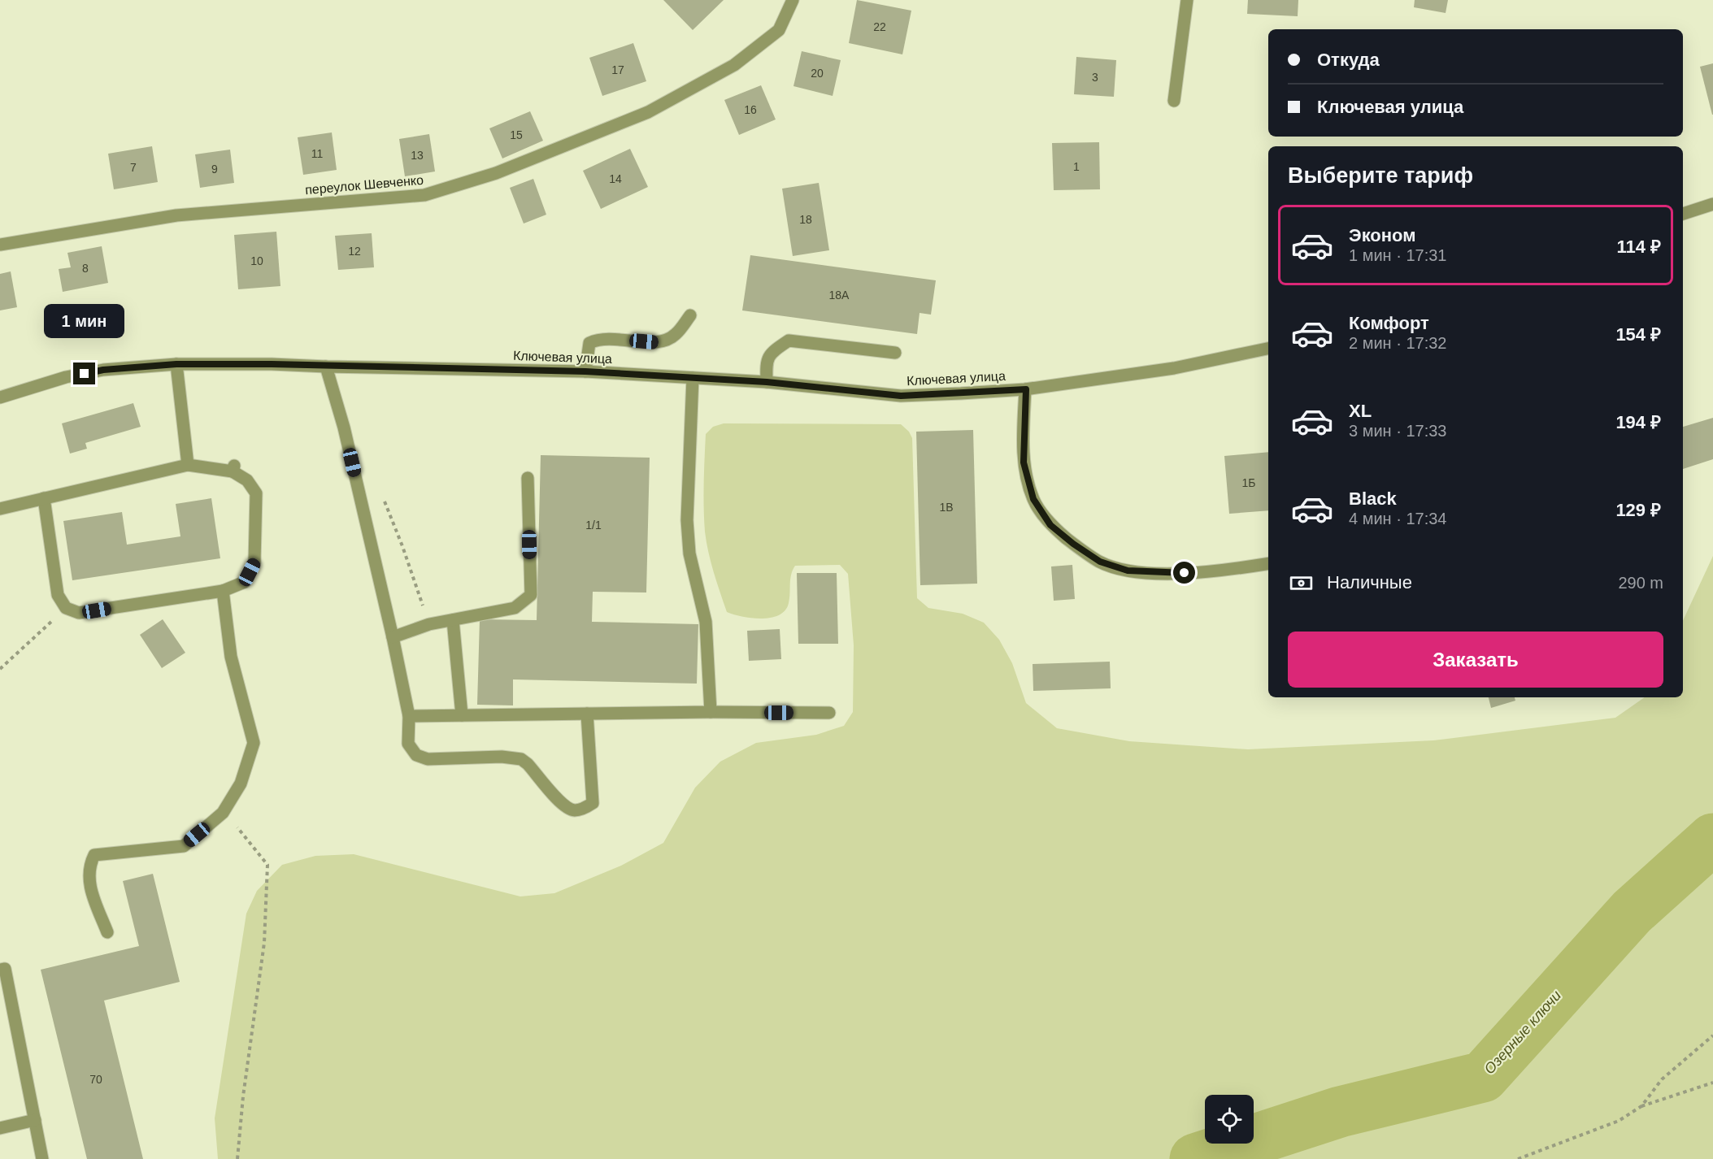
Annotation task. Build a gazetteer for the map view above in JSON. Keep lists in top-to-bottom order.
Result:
{
  "streets": {
    "street": ["переулок Шевченко", "Ключевая улица"]
  },
  "water": ["Озерные ключи"],
  "house_numbers": [
    "22",
    "17",
    "20",
    "3",
    "16",
    "15",
    "11",
    "13",
    "1",
    "7",
    "9",
    "14",
    "18",
    "12",
    "10",
    "8",
    "18А",
    "1Б",
    "1В",
    "1/1",
    "70"
  ],
  "page": {
    "banner": ["Откуда", "Ключевая улица"],
    "heading": "Выберите тариф",
    "list": [
      {
        "name": "Эконом",
        "note": "1 мин · 17:31",
        "value": "114 ₽"
      },
      {
        "name": "Комфорт",
        "note": "2 мин · 17:32",
        "value": "154 ₽"
      },
      {
        "name": "XL",
        "note": "3 мин · 17:33",
        "value": "194 ₽"
      },
      {
        "name": "Black",
        "note": "4 мин · 17:34",
        "value": "129 ₽"
      }
    ],
    "bubble": "1 мин",
    "pay": ["Наличные", "290 m"],
    "buttons": "Заказать"
  }
}
